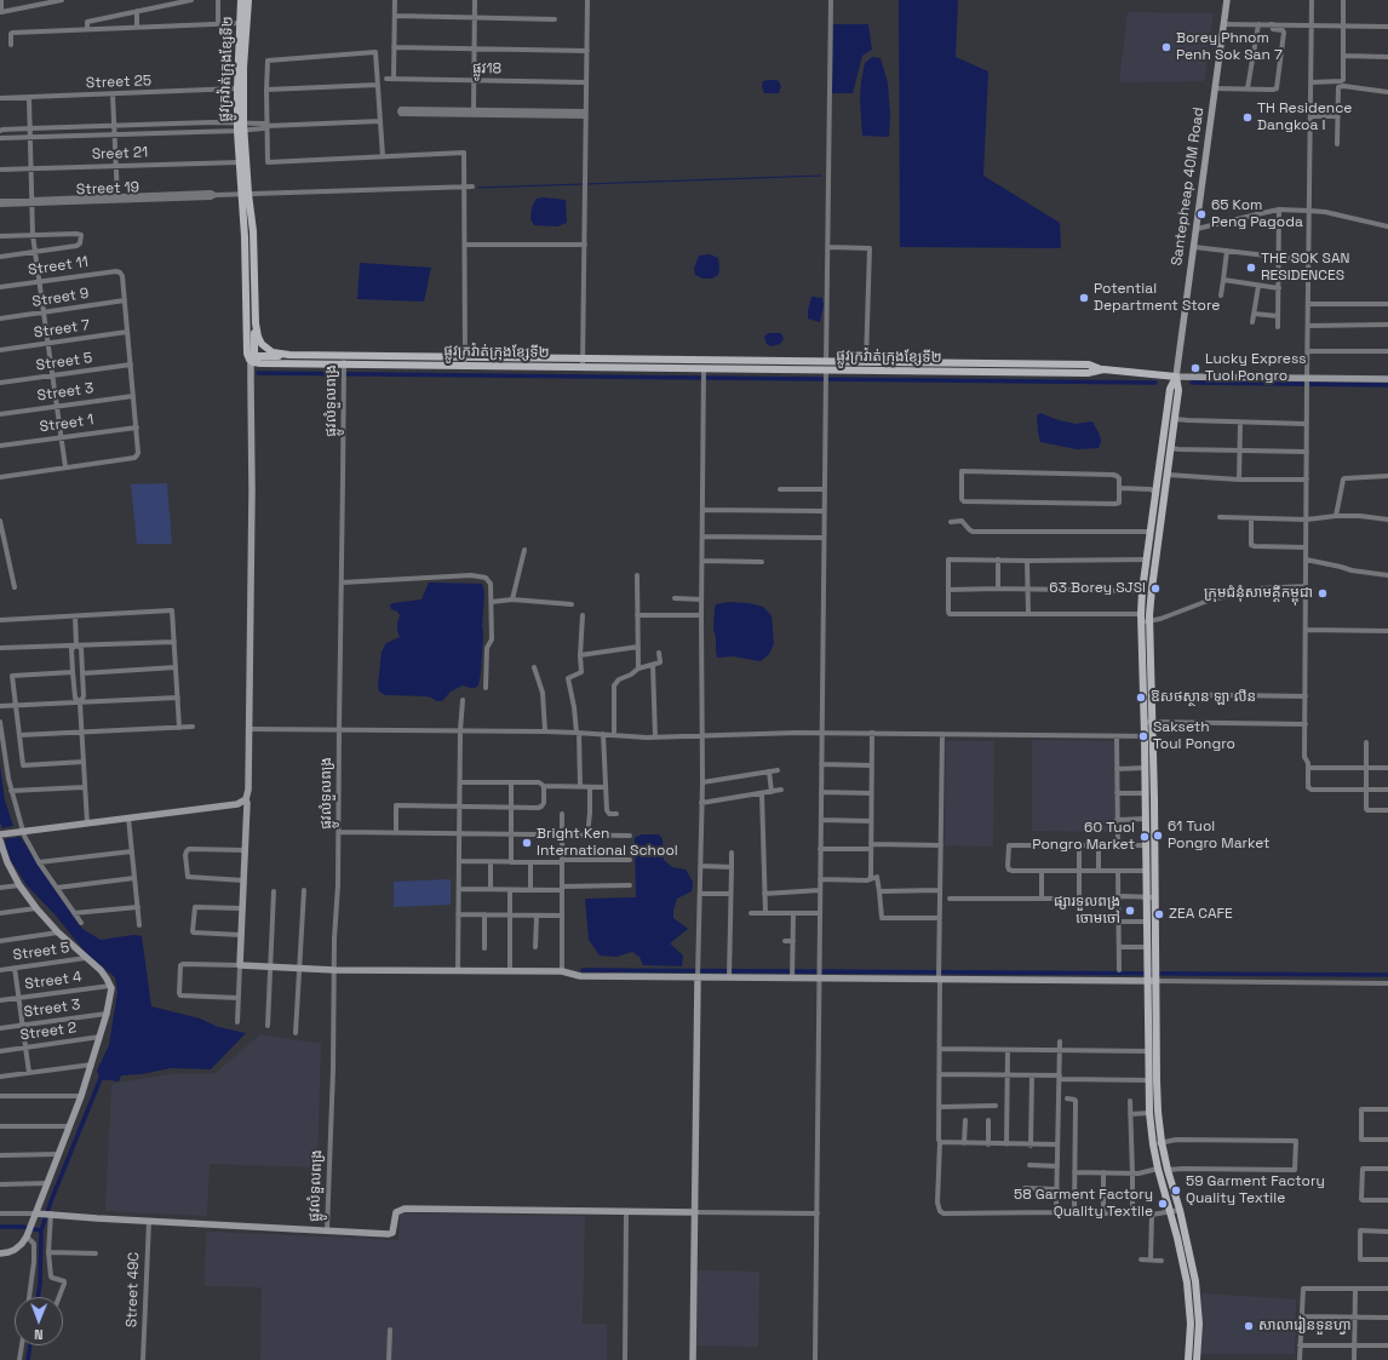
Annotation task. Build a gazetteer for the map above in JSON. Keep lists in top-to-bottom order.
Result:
{
  "streets": {
    "main road": ["ផ្លូវក្រវ៉ាត់ក្រុងខ្សែទី២"],
    "street": [
      "ផ្លូវ18",
      "Street 25",
      "Sreet 21",
      "Santepheap 40M Road",
      "Street 19",
      "Street 11",
      "Street 9",
      "Street 7",
      "Street 5",
      "Street 3",
      "ផ្លូវលំទួលពង្រ",
      "Street 1",
      "Street 4",
      "Street 2",
      "Street 49C"
    ]
  },
  "crossings": [
    ["ផ្លូវក្រវ៉ាត់ក្រុងខ្សែទី២", "Street 25"],
    ["ផ្លូវក្រវ៉ាត់ក្រុងខ្សែទី២", "Sreet 21"],
    ["ផ្លូវក្រវ៉ាត់ក្រុងខ្សែទី២", "Santepheap 40M Road"],
    ["ផ្លូវក្រវ៉ាត់ក្រុងខ្សែទី២", "Street 19"],
    ["ផ្លូវក្រវ៉ាត់ក្រុងខ្សែទី២", "ផ្លូវលំទួលពង្រ"],
    ["Street 11", "Street 9"]
  ],
  "places": [
    "Borey Phnom Penh Sok San 7",
    "TH Residence Dangkoa I",
    "65 Kom Peng Pagoda",
    "THE SOK SAN RESIDENCES",
    "Potential Department Store",
    "Lucky Express Tuol Pongro",
    "63 Borey SJSI",
    "ក្រុមជំនុំសាមគ្គីកម្ពុជា",
    "ឱសថស្ថាន ឡា លីន",
    "Sakseth Toul Pongro",
    "61 Tuol Pongro Market",
    "60 Tuol Pongro Market",
    "Bright Ken International School",
    "ផ្សារទួលពង្រ ចោមចៅ",
    "ZEA CAFE",
    "59 Garment Factory Quality Textile",
    "58 Garment Factory Quality Textile",
    "សាលារៀនទួនហ្វា"
  ],
  "north": "bottom"
}
